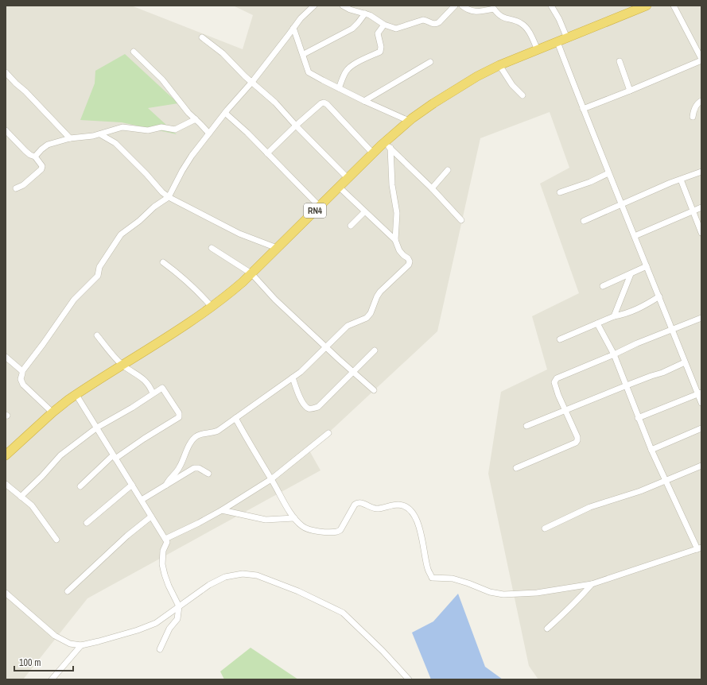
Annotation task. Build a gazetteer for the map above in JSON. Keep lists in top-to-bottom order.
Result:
{
  "streets": {
    "highway": ["RN4"]
  },
  "scale_bar": "100 m"
}
